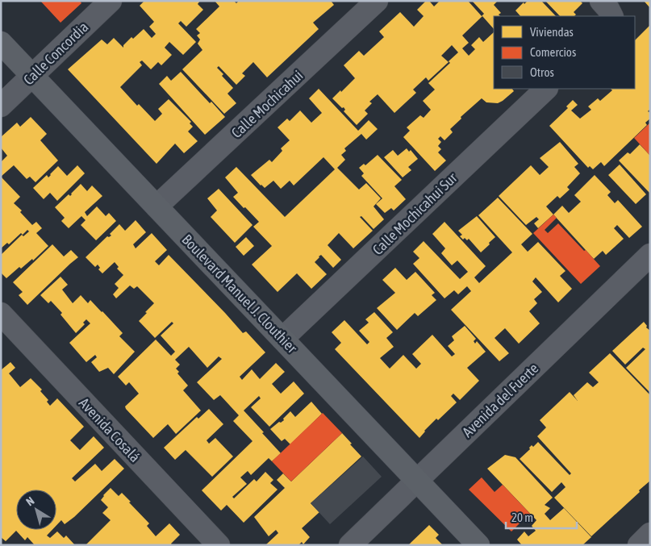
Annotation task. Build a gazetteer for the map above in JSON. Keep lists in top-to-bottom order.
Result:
{
  "streets": {
    "main road": ["Boulevard Manuel J. Clouthier"],
    "street": [
      "Calle Concordia",
      "Calle Mochicahui",
      "Calle Mochicahui Sur",
      "Avenida del Fuerte",
      "Avenida Cosalá"
    ]
  },
  "crossings": [
    ["Calle Concordia", "Boulevard Manuel J. Clouthier"],
    ["Calle Mochicahui", "Boulevard Manuel J. Clouthier"],
    ["Calle Mochicahui Sur", "Boulevard Manuel J. Clouthier"],
    ["Boulevard Manuel J. Clouthier", "Avenida del Fuerte"]
  ],
  "legend": ["Viviendas", "Comercios", "Otros"],
  "scale_bar": "20 m",
  "north": "top left"
}
